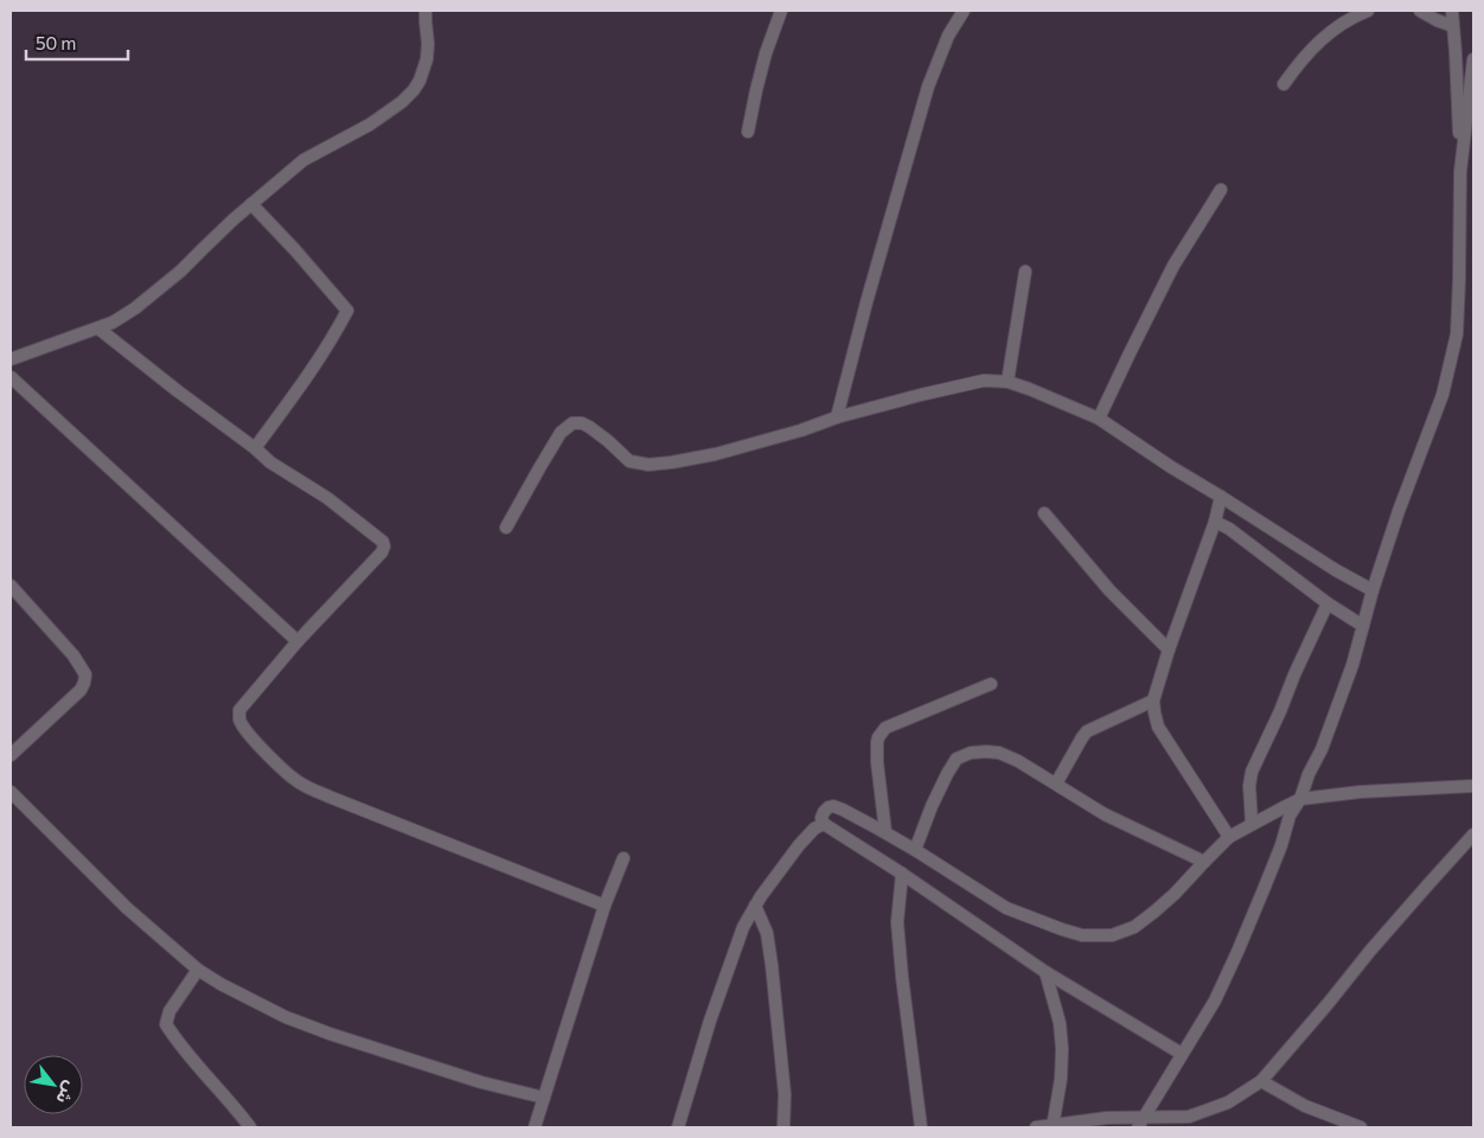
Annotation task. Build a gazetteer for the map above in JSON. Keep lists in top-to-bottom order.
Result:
{
  "scale_bar": "50 m",
  "north": "bottom right"
}
